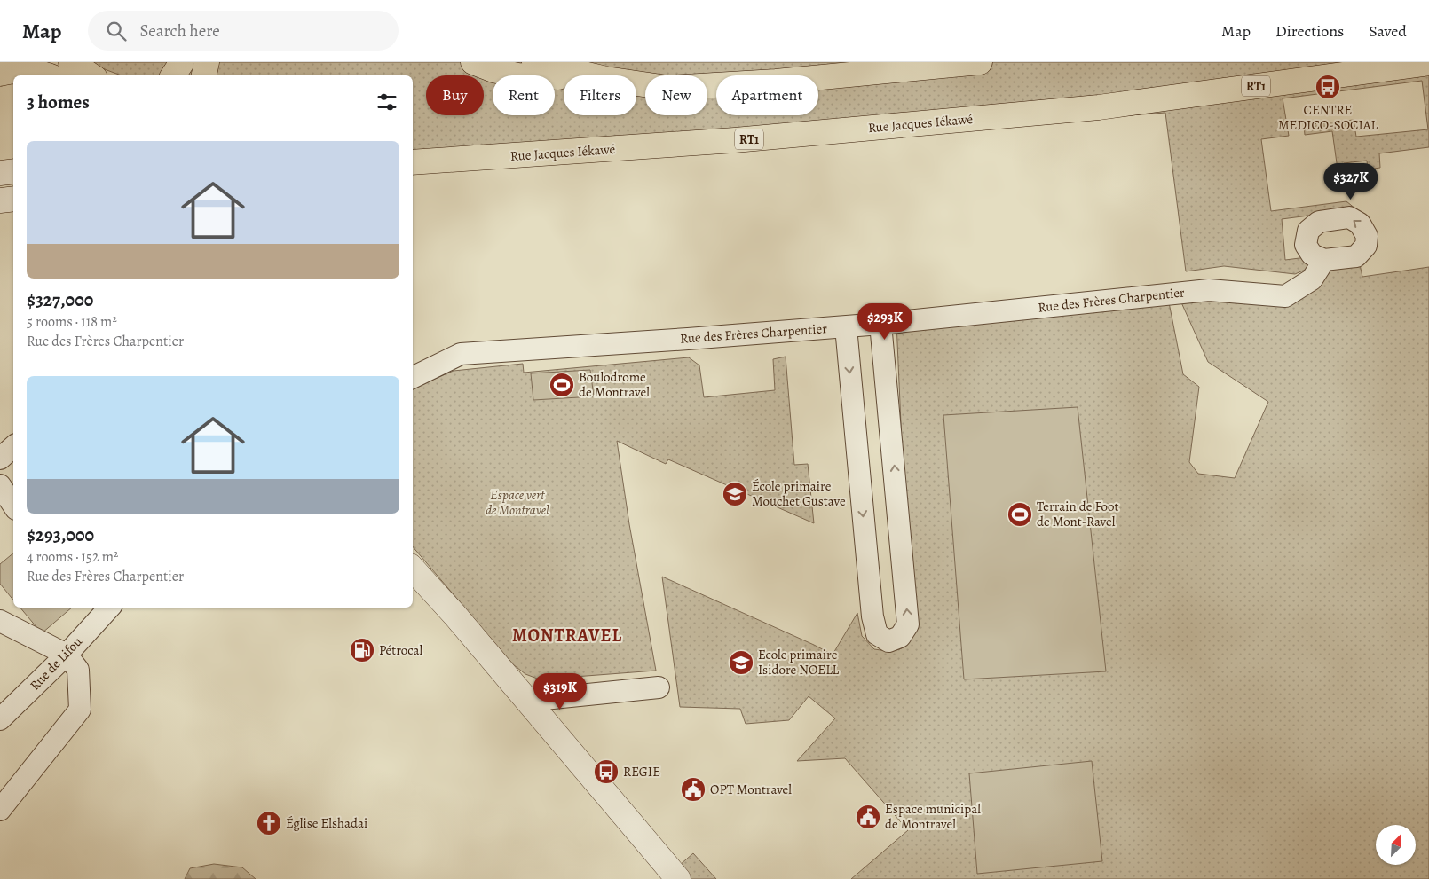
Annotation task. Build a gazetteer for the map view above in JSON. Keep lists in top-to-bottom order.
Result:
{
  "streets": {
    "main road": ["RT1", "Rue Jacques Iékawé"],
    "street": ["Rue des Frères Charpentier", "Rue de Lifou"]
  },
  "districts": ["MONTRAVEL"],
  "parks": ["Espace vert de Montravel"],
  "places": {
    "bus stop": ["CENTRE MEDICO-SOCIAL", "REGIE"],
    "sports": ["Boulodrome de Montravel", "Terrain de Foot de Mont-Ravel"],
    "school or university": ["École primaire Mouchet Gustave", "Ecole primaire Isidore NOELL"],
    "fuel station": ["Pétrocal"],
    "public building": ["OPT Montravel", "Espace municipal de Montravel"],
    "church": ["Église Elshadai"]
  },
  "north": "top right",
  "page": {
    "header": "Map",
    "search": "Search here",
    "nav": ["Map", "Directions", "Saved"],
    "chip": [
      "Buy",
      "Rent",
      "Filters",
      "New",
      "Apartment"
    ],
    "heading": "3 homes",
    "list": [
      {
        "name": "$327,000",
        "note": "5 rooms · 118 m² · Rue des Frères Charpentier"
      },
      {
        "name": "$293,000",
        "note": "4 rooms · 152 m² · Rue des Frères Charpentier"
      }
    ],
    "price": ["$327K", "$293K", "$319K"]
  }
}
